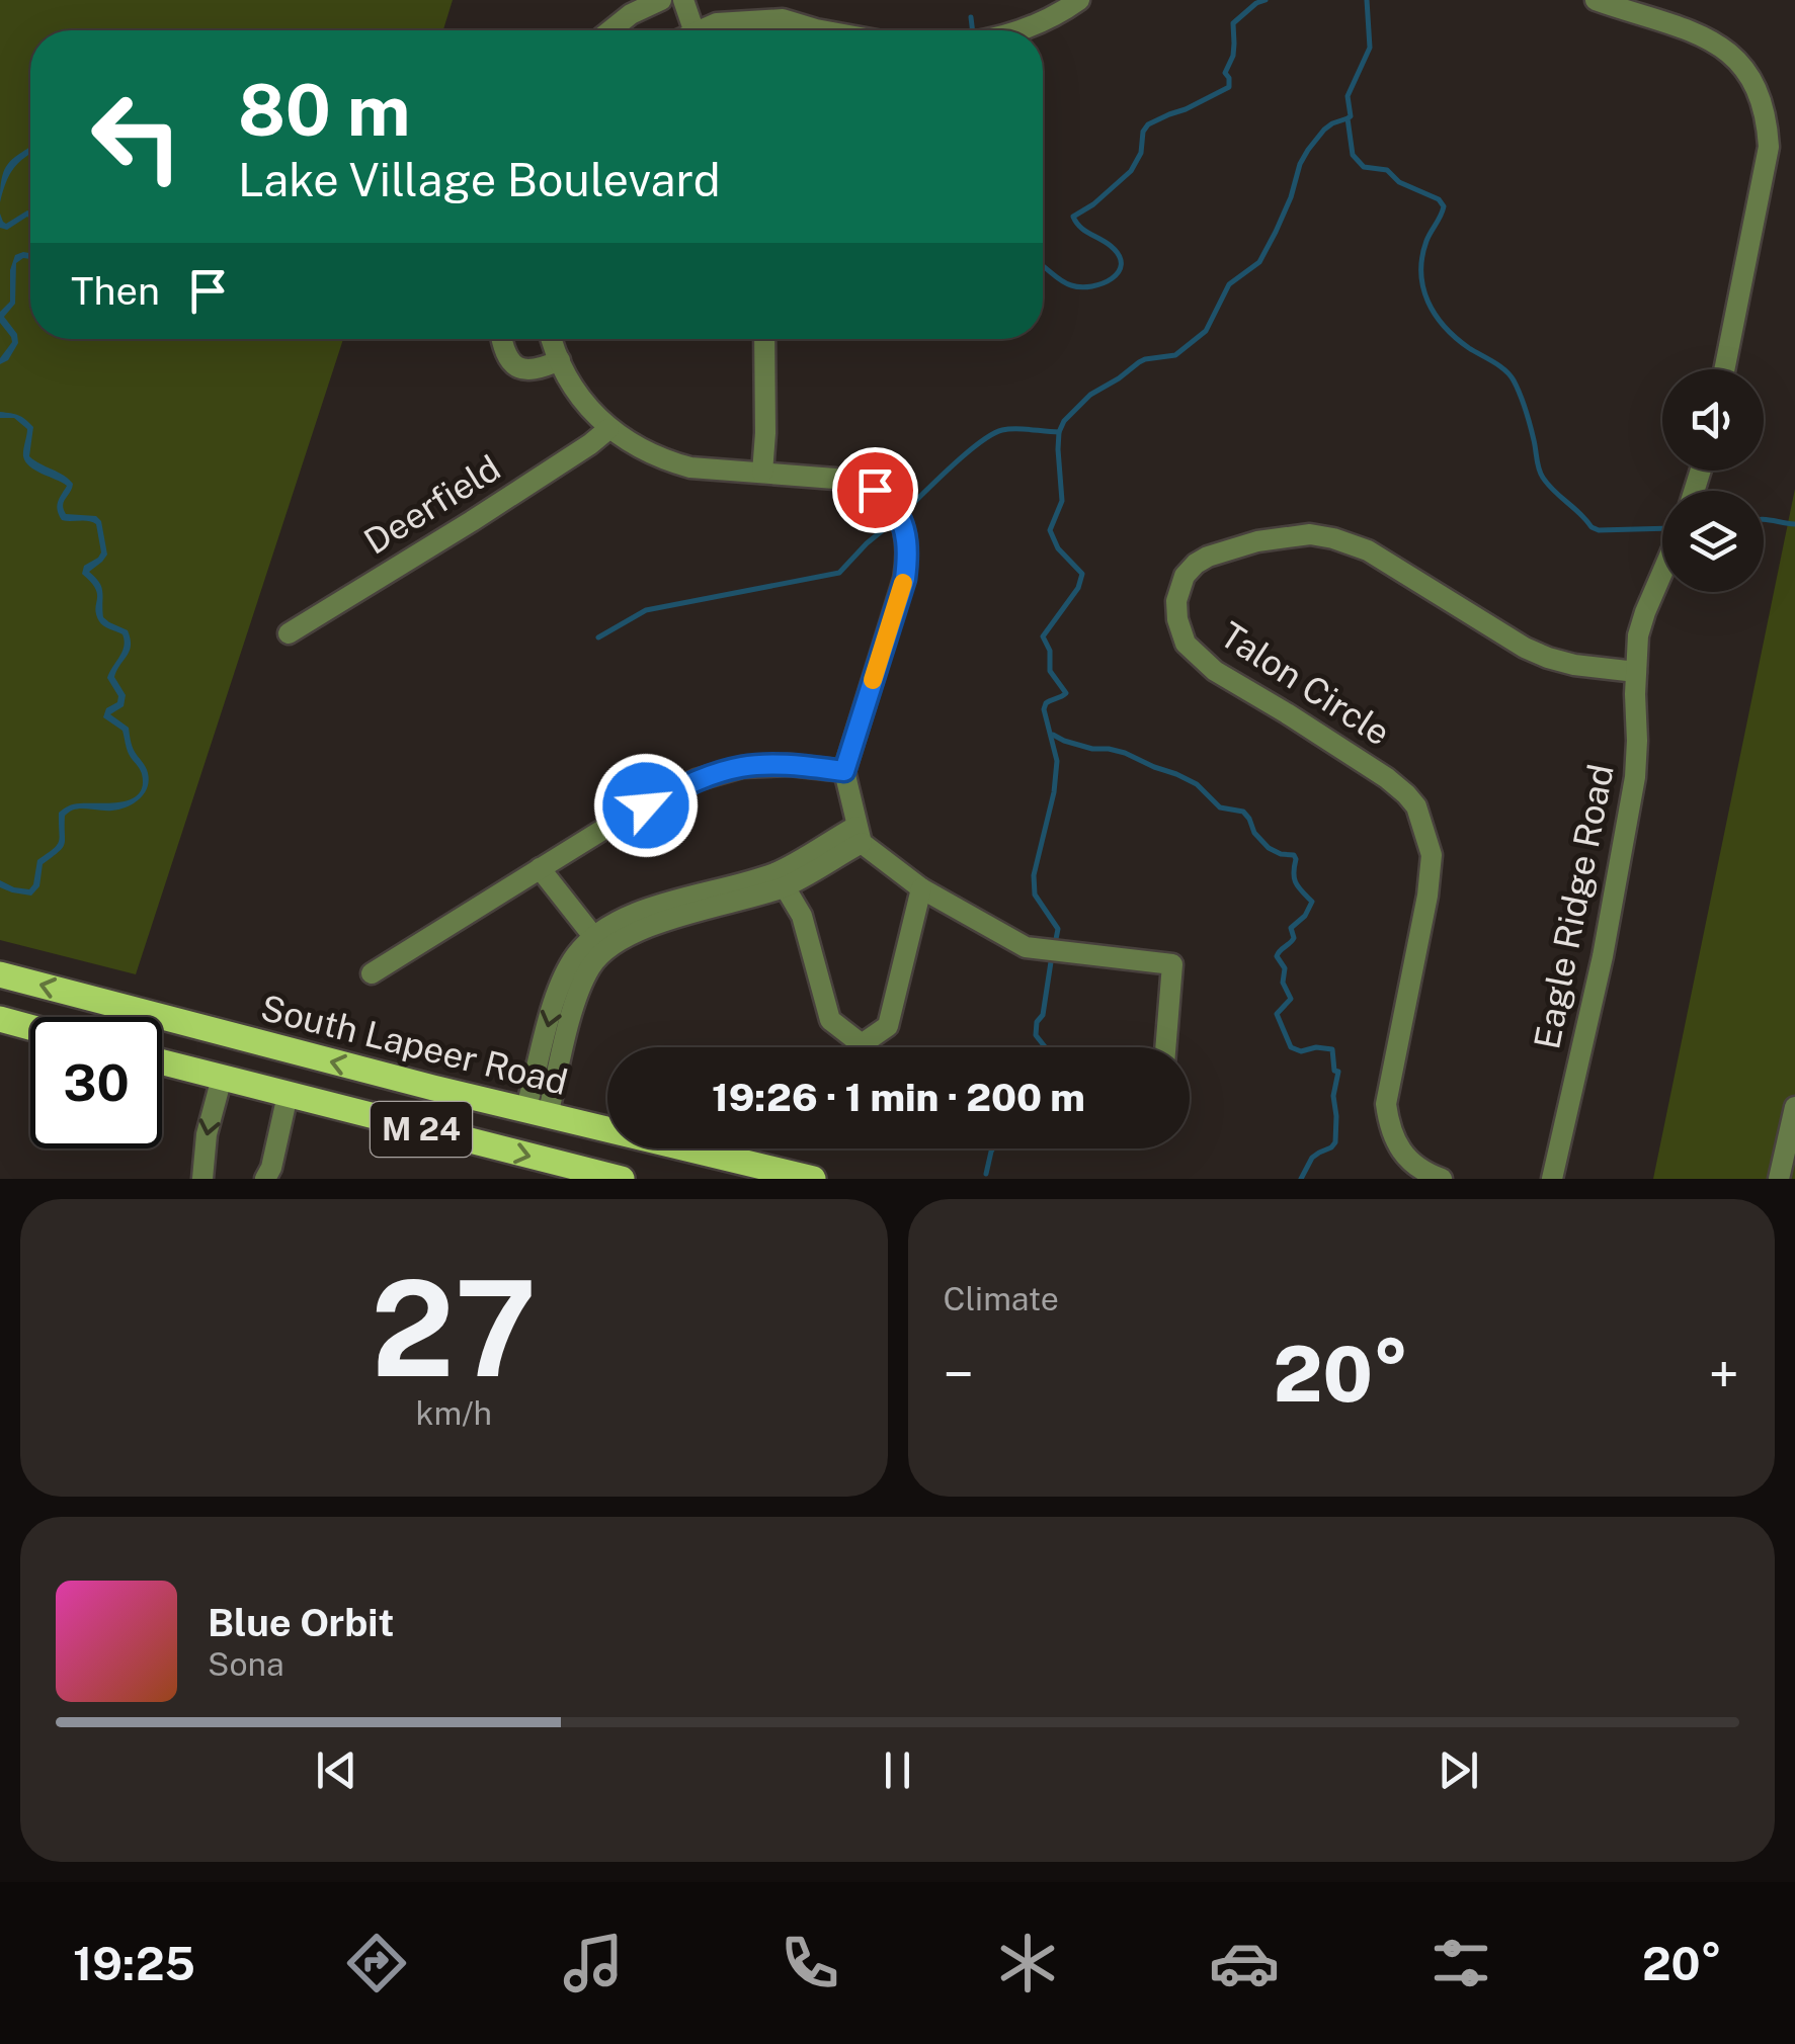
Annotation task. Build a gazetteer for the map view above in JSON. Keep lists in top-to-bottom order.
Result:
{
  "streets": {
    "main road": ["South Lapeer Road", "M 24"],
    "street": ["Deerfield", "Talon Circle", "Eagle Ridge Road"]
  },
  "crossings": [
    ["Talon Circle", "Eagle Ridge Road"]
  ],
  "page": {
    "turn": ["80 m", "Lake Village Boulevard"],
    "then": "Then",
    "limit": "30",
    "trip": "19:26 · 1 min · 200 m",
    "tile": [
      ["27", "km/h"],
      "Climate"
    ],
    "heat": ["−", "20°", "+"],
    "song": ["Blue Orbit", "Sona"],
    "tabs": ["19:25", "20°"]
  }
}
